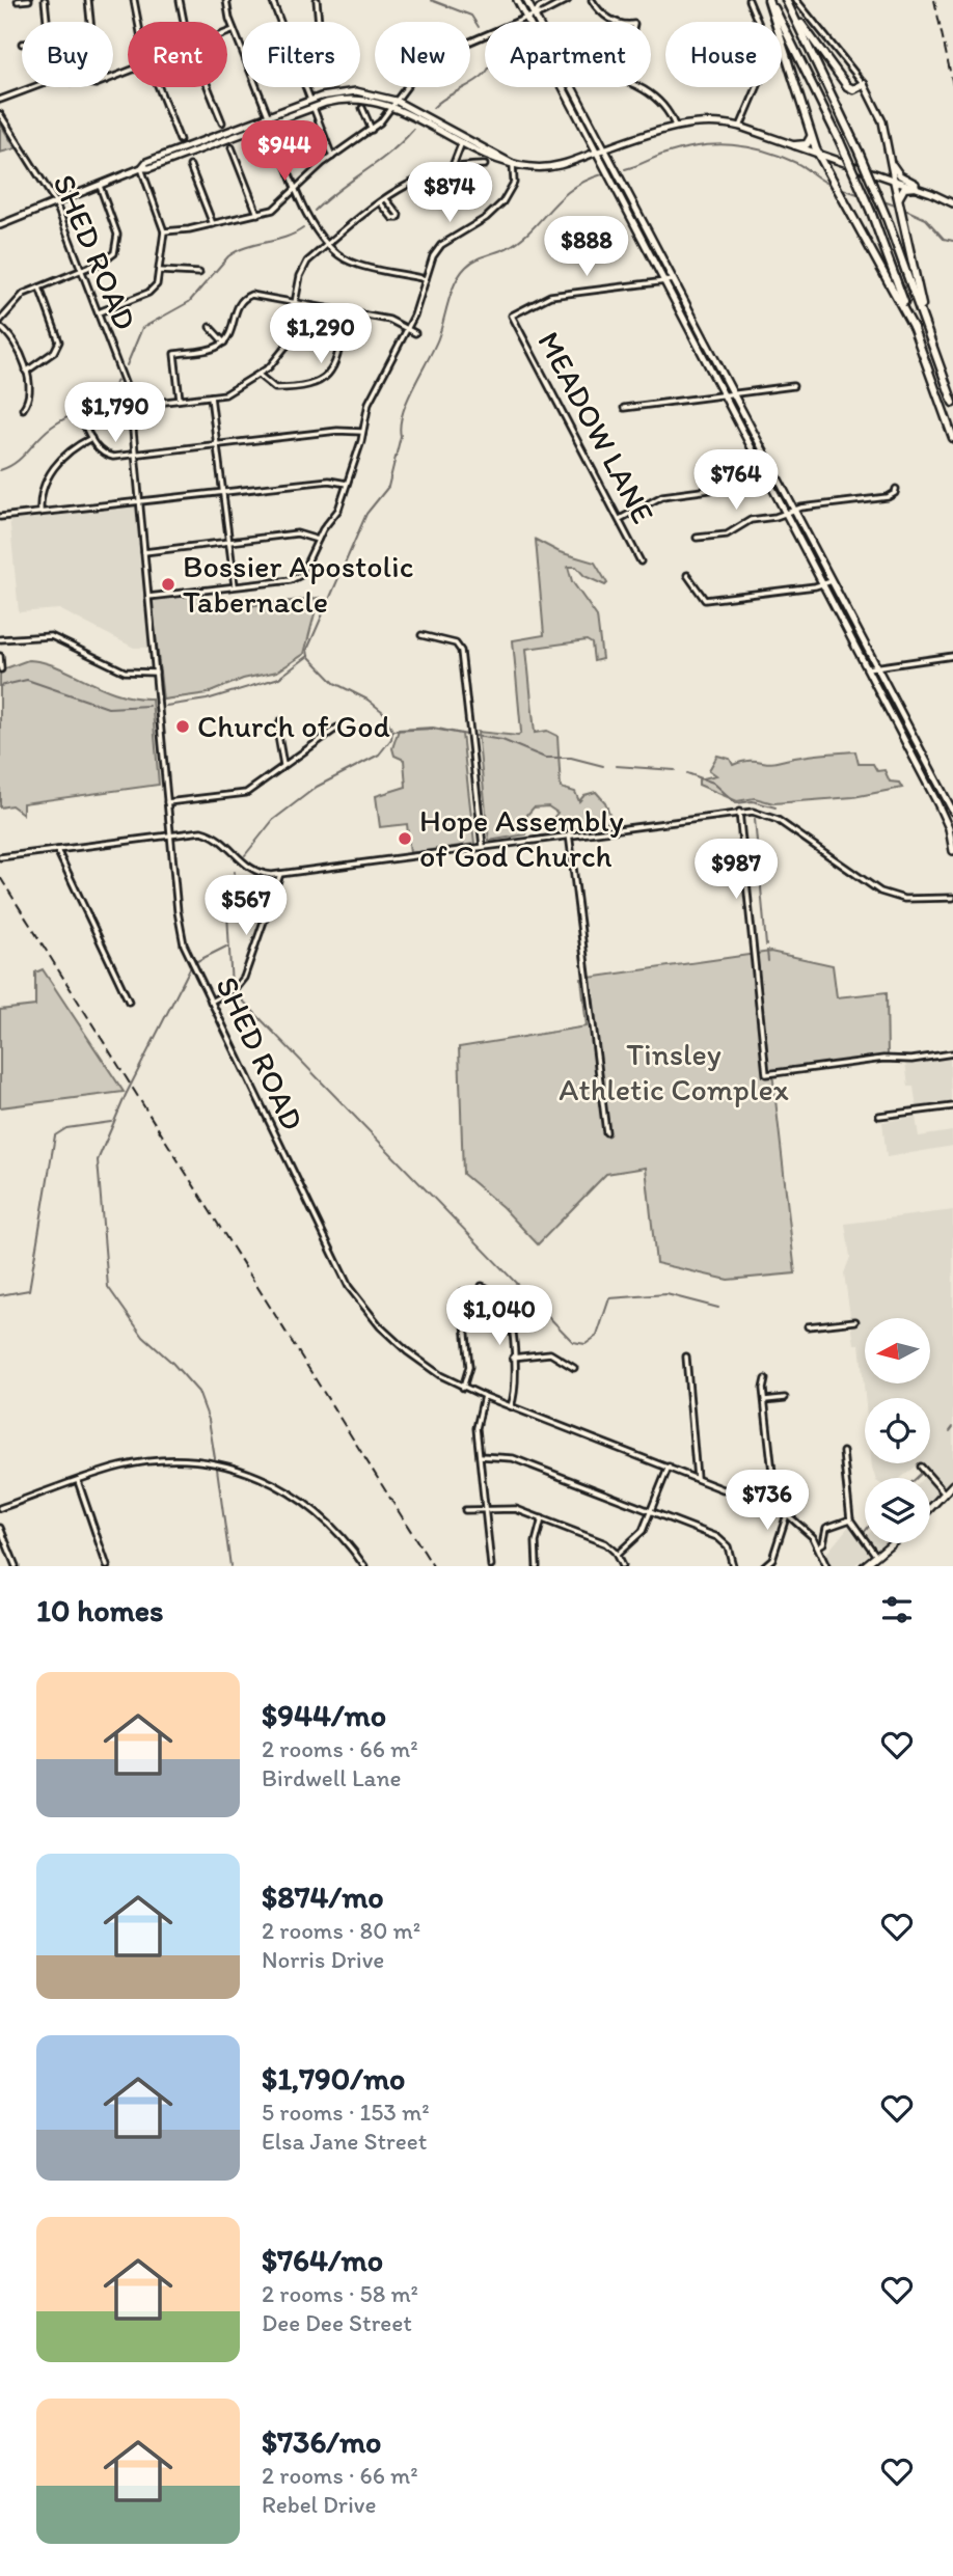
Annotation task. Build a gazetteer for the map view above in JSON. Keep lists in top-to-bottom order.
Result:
{
  "streets": {
    "street": ["SHED ROAD", "MEADOW LANE"]
  },
  "parks": ["Tinsley Athletic Complex"],
  "places": ["Bossier Apostolic Tabernacle", "Church of God", "Hope Assembly of God Church"],
  "north": "left",
  "page": {
    "chip": [
      "Buy",
      "Rent",
      "Filters",
      "New",
      "Apartment",
      "House"
    ],
    "price": [
      "$944",
      "$874",
      "$888",
      "$1,290",
      "$1,790",
      "$764",
      "$987",
      "$567",
      "$1,040",
      "$736"
    ],
    "heading": "10 homes",
    "list": [
      {
        "name": "$944/mo",
        "note": "2 rooms · 66 m² · Birdwell Lane"
      },
      {
        "name": "$874/mo",
        "note": "2 rooms · 80 m² · Norris Drive"
      },
      {
        "name": "$1,790/mo",
        "note": "5 rooms · 153 m² · Elsa Jane Street"
      },
      {
        "name": "$764/mo",
        "note": "2 rooms · 58 m² · Dee Dee Street"
      },
      {
        "name": "$736/mo",
        "note": "2 rooms · 66 m² · Rebel Drive"
      }
    ]
  }
}
